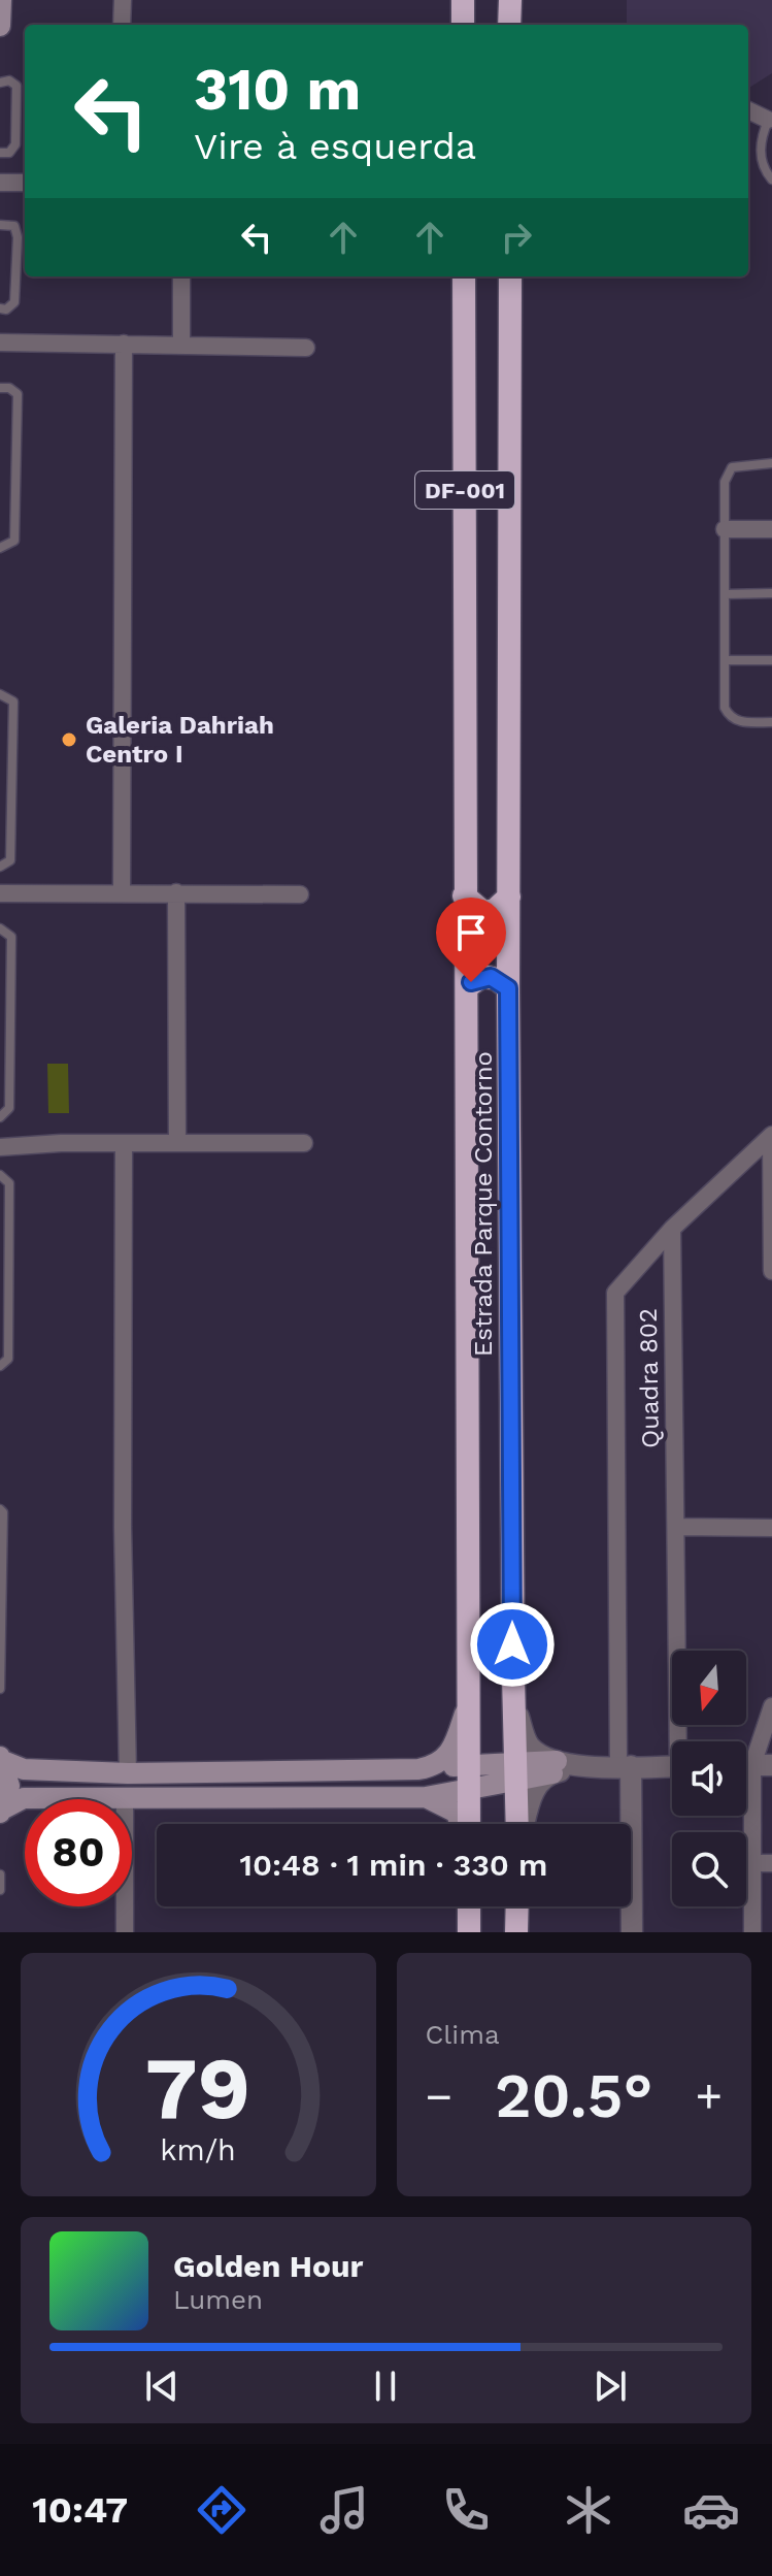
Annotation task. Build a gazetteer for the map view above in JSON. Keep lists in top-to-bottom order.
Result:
{
  "streets": {
    "highway": ["DF-001", "Estrada Parque Contorno"],
    "street": ["Quadra 802"]
  },
  "places": ["Galeria Dahriah Centro I"],
  "north": "bottom",
  "page": {
    "turn": ["310 m", "Vire à esquerda"],
    "limit": "80",
    "trip": "10:48 · 1 min · 330 m",
    "tile": "Clima",
    "heat": ["−", "20.5°", "+"],
    "song": ["Golden Hour", "Lumen"],
    "tabs": "10:47",
    "gauge": ["79", "km/h"]
  }
}
